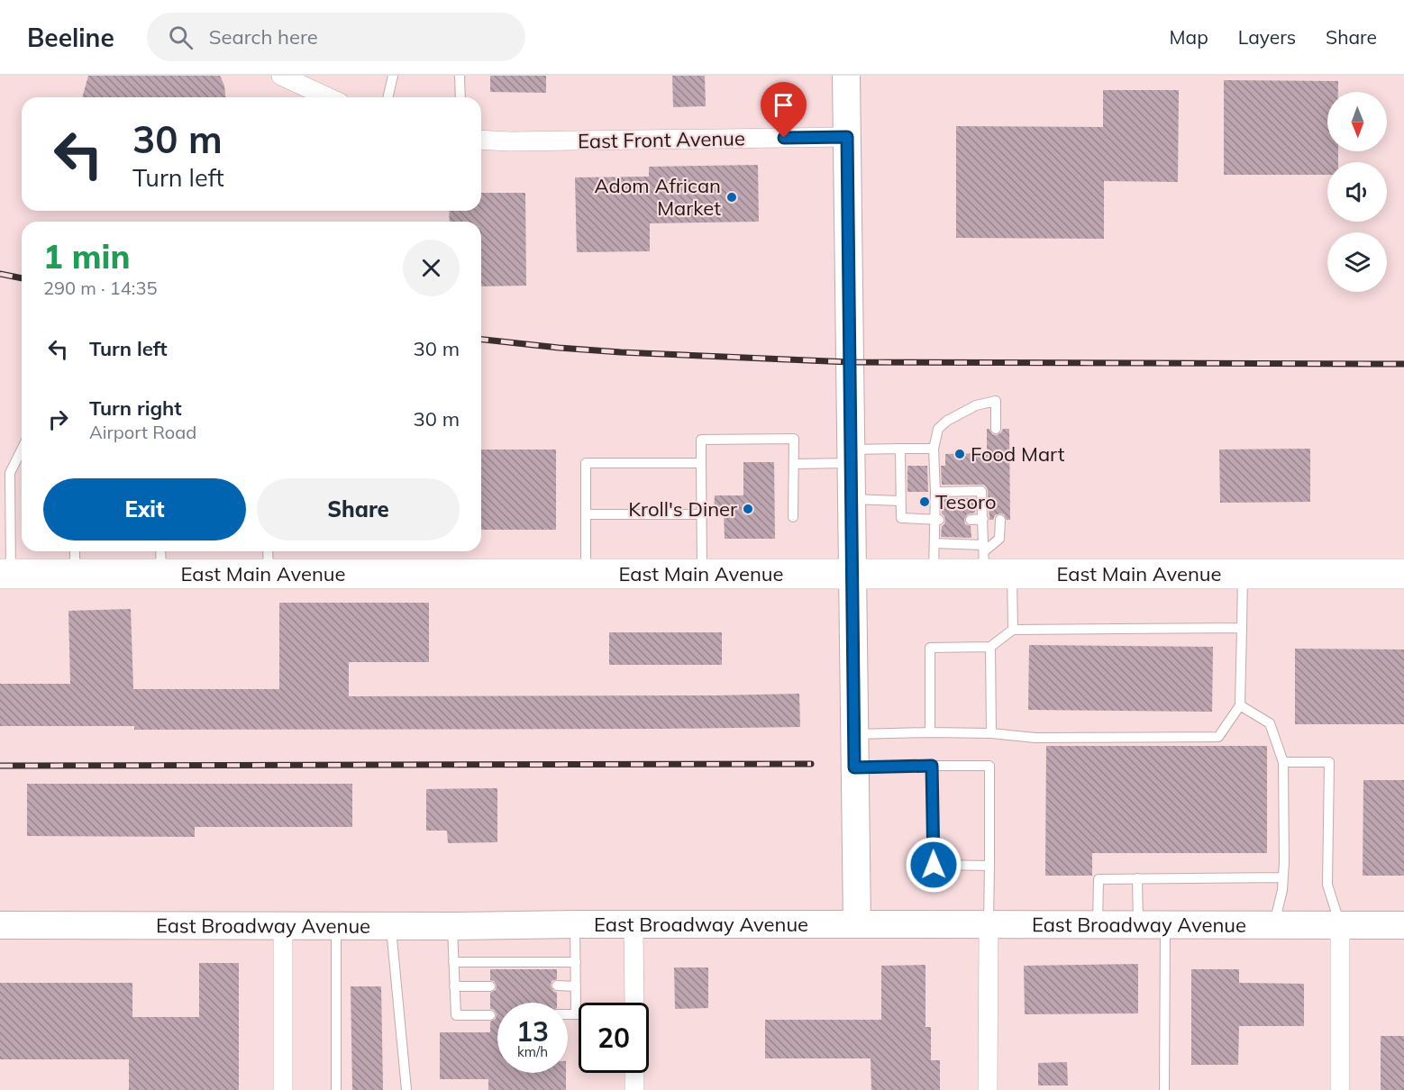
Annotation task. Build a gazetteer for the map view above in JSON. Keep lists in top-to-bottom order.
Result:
{
  "streets": {
    "main road": ["East Main Avenue"],
    "street": ["East Front Avenue", "East Broadway Avenue"]
  },
  "places": [
    "Adom African Market",
    "Food Mart",
    "Tesoro",
    "Kroll's Diner"
  ],
  "north": "bottom",
  "page": {
    "header": "Beeline",
    "search": "Search here",
    "nav": ["Map", "Layers", "Share"],
    "turn": ["30 m", "Turn left"],
    "heading": ["1 min", "290 m · 14:35"],
    "list": [
      {
        "name": "Turn left",
        "value": "30 m"
      },
      {
        "name": "Turn right",
        "note": "Airport Road",
        "value": "30 m"
      }
    ],
    "buttons": ["Exit", "Share"],
    "speed": "13 km/h",
    "limit": "20"
  }
}
